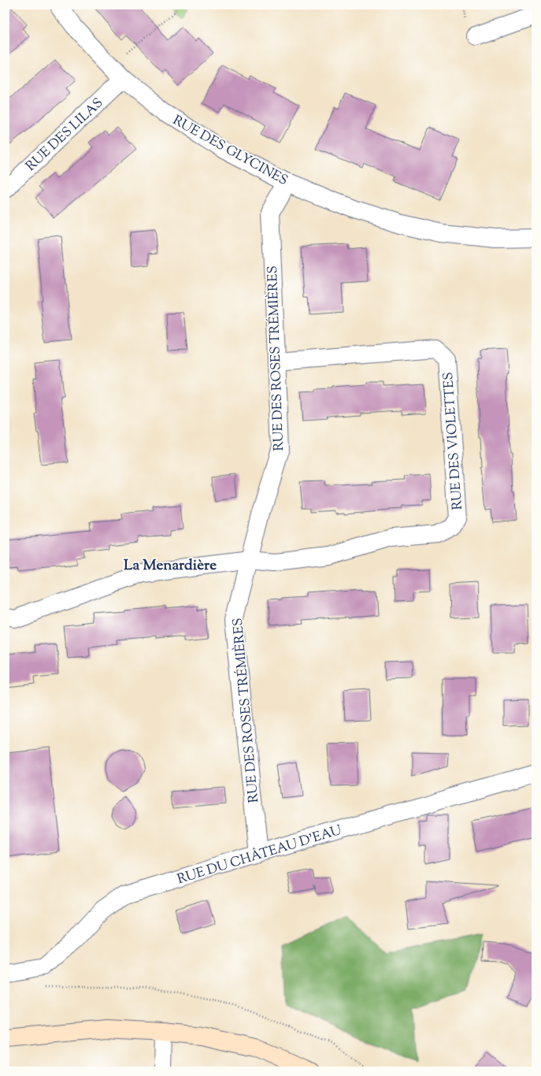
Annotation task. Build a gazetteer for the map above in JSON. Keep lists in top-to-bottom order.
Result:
{
  "streets": {
    "street": [
      "RUE DES LILAS",
      "RUE DES GLYCINES",
      "RUE DES ROSES TRÉMIÈRES",
      "RUE DES VIOLETTES",
      "RUE DU CHÂTEAU D'EAU"
    ]
  },
  "crossings": [
    ["RUE DES LILAS", "RUE DES GLYCINES"],
    ["RUE DES GLYCINES", "RUE DES ROSES TRÉMIÈRES"],
    ["RUE DES ROSES TRÉMIÈRES", "RUE DES VIOLETTES"],
    ["RUE DES ROSES TRÉMIÈRES", "RUE DU CHÂTEAU D'EAU"]
  ],
  "districts": ["La Menardière"]
}
